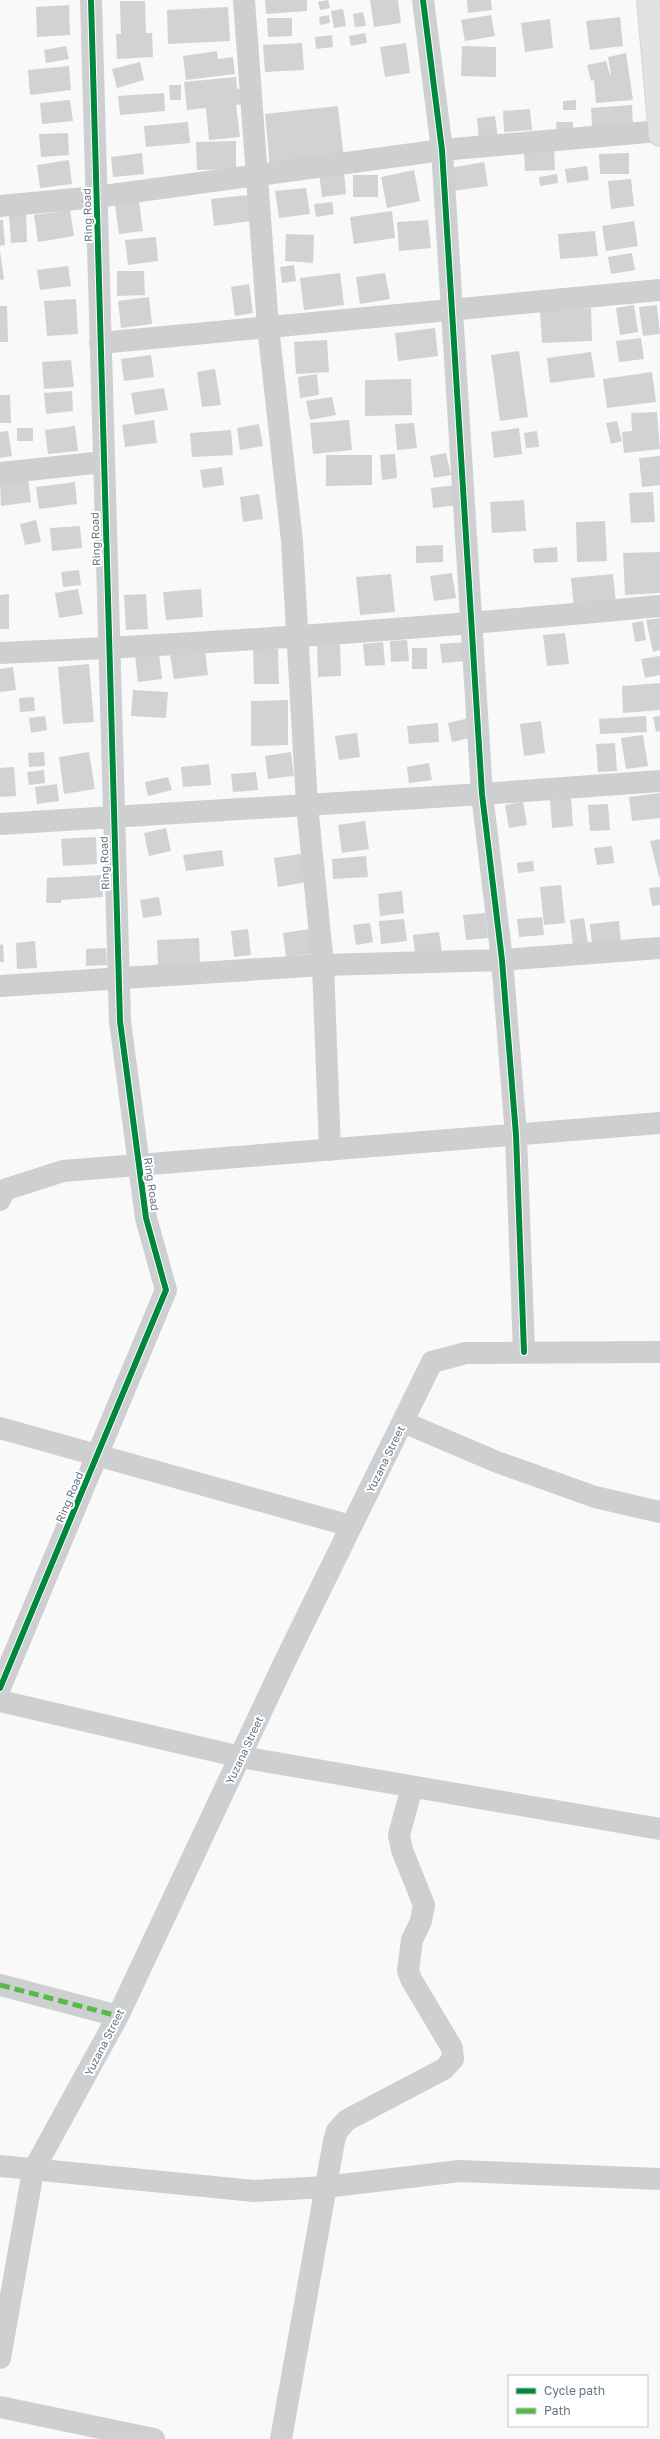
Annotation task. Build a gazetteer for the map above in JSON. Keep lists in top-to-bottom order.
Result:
{
  "streets": {
    "street": ["Ring Road", "Yuzana Street"]
  },
  "legend": ["Cycle path", "Path"]
}
